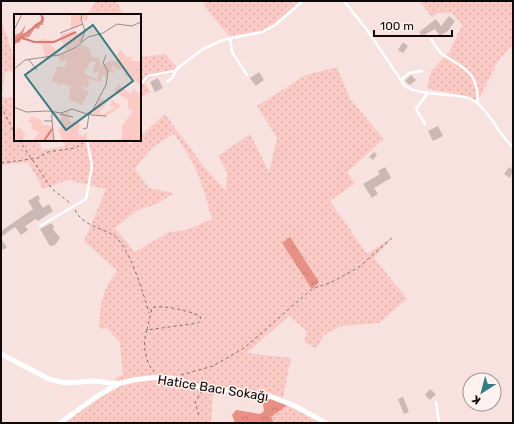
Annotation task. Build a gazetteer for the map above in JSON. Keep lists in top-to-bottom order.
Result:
{
  "streets": {
    "street": ["Hatice Bacı Sokağı"]
  },
  "scale_bar": "100 m",
  "north": "bottom left"
}
